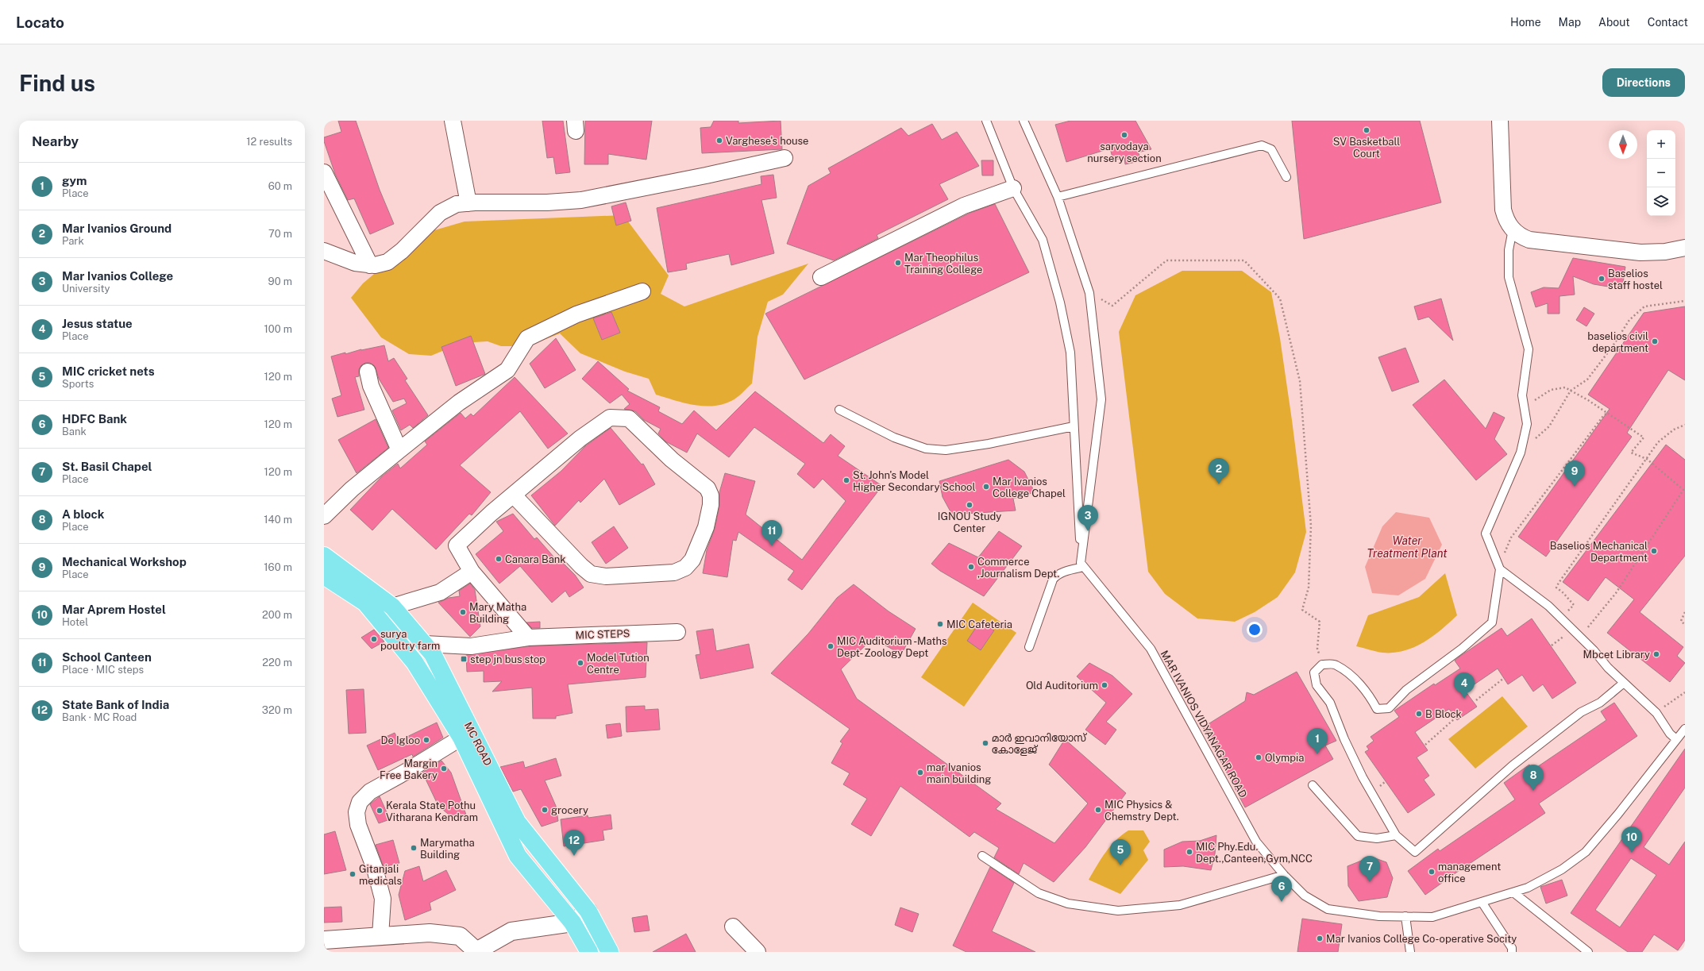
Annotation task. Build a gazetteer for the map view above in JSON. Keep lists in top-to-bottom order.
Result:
{
  "streets": {
    "main road": ["MC ROAD"],
    "street": ["MIC STEPS"],
    "lane": ["MAR IVANIOS VIDYANAGAR ROAD"]
  },
  "crossings": [
    ["MIC STEPS", "MC ROAD"]
  ],
  "water": ["Water Treatment Plant"],
  "places": {
    "other": [
      "SV Basketball Court",
      "sarvodaya nursery section",
      "Varghese's house",
      "Mar Theophilus Training College",
      "Baselios staff hostel",
      "baselios civil department",
      "St. John's Model Higher Secondary School",
      "Mar Ivanios College Chapel",
      "IGNOU Study Center",
      "Baselios Mechanical Department",
      "Canara Bank",
      "Commerce ,Journalism Dept.",
      "Mary Matha Building",
      "MIC Cafeteria",
      "surya poultry farm",
      "MIC Auditorium -Maths Dept- Zoology Dept",
      "Mbcet Library",
      "Model Tution Centre",
      "Old Auditorium",
      "B Block",
      "De Igloo",
      "മാർ ഇവാനിയോസ് കോളേജ്",
      "Olympia",
      "Margin Free Bakery",
      "mar Ivanios main building",
      "grocery",
      "MIC Physics & Chemstry Dept.",
      "Kerala State Pothu Vitharana Kendram",
      "Marymatha Building",
      "MIC Phy.Edu. Dept.,Canteen,Gym,NCC",
      "management office",
      "Gitanjali medicals",
      "Mar Ivanios College Co-operative Socity"
    ],
    "transit": ["step jn bus stop"]
  },
  "north": "bottom",
  "page": {
    "header": "Locato",
    "nav": [
      "Home",
      "Map",
      "About",
      "Contact"
    ],
    "buttons": "Directions",
    "title": "Find us",
    "heading": ["Nearby", "12 results"],
    "map_buttons": ["+", "−"],
    "list": [
      {
        "mark": "1",
        "name": "gym",
        "note": "Place",
        "value": "60 m"
      },
      {
        "mark": "2",
        "name": "Mar Ivanios Ground",
        "note": "Park",
        "value": "70 m"
      },
      {
        "mark": "3",
        "name": "Mar Ivanios College",
        "note": "University",
        "value": "90 m"
      },
      {
        "mark": "4",
        "name": "Jesus statue",
        "note": "Place",
        "value": "100 m"
      },
      {
        "mark": "5",
        "name": "MIC cricket nets",
        "note": "Sports",
        "value": "120 m"
      },
      {
        "mark": "6",
        "name": "HDFC Bank",
        "note": "Bank",
        "value": "120 m"
      },
      {
        "mark": "7",
        "name": "St. Basil Chapel",
        "note": "Place",
        "value": "120 m"
      },
      {
        "mark": "8",
        "name": "A block",
        "note": "Place",
        "value": "140 m"
      },
      {
        "mark": "9",
        "name": "Mechanical Workshop",
        "note": "Place",
        "value": "160 m"
      },
      {
        "mark": "10",
        "name": "Mar Aprem Hostel",
        "note": "Hotel",
        "value": "200 m"
      },
      {
        "mark": "11",
        "name": "School Canteen",
        "note": "Place · MIC steps",
        "value": "220 m"
      },
      {
        "mark": "12",
        "name": "State Bank of India",
        "note": "Bank · MC Road",
        "value": "320 m"
      }
    ],
    "pins": [
      "2",
      "9",
      "3",
      "11",
      "4",
      "1",
      "8",
      "10",
      "12",
      "5",
      "7",
      "6"
    ]
  }
}
